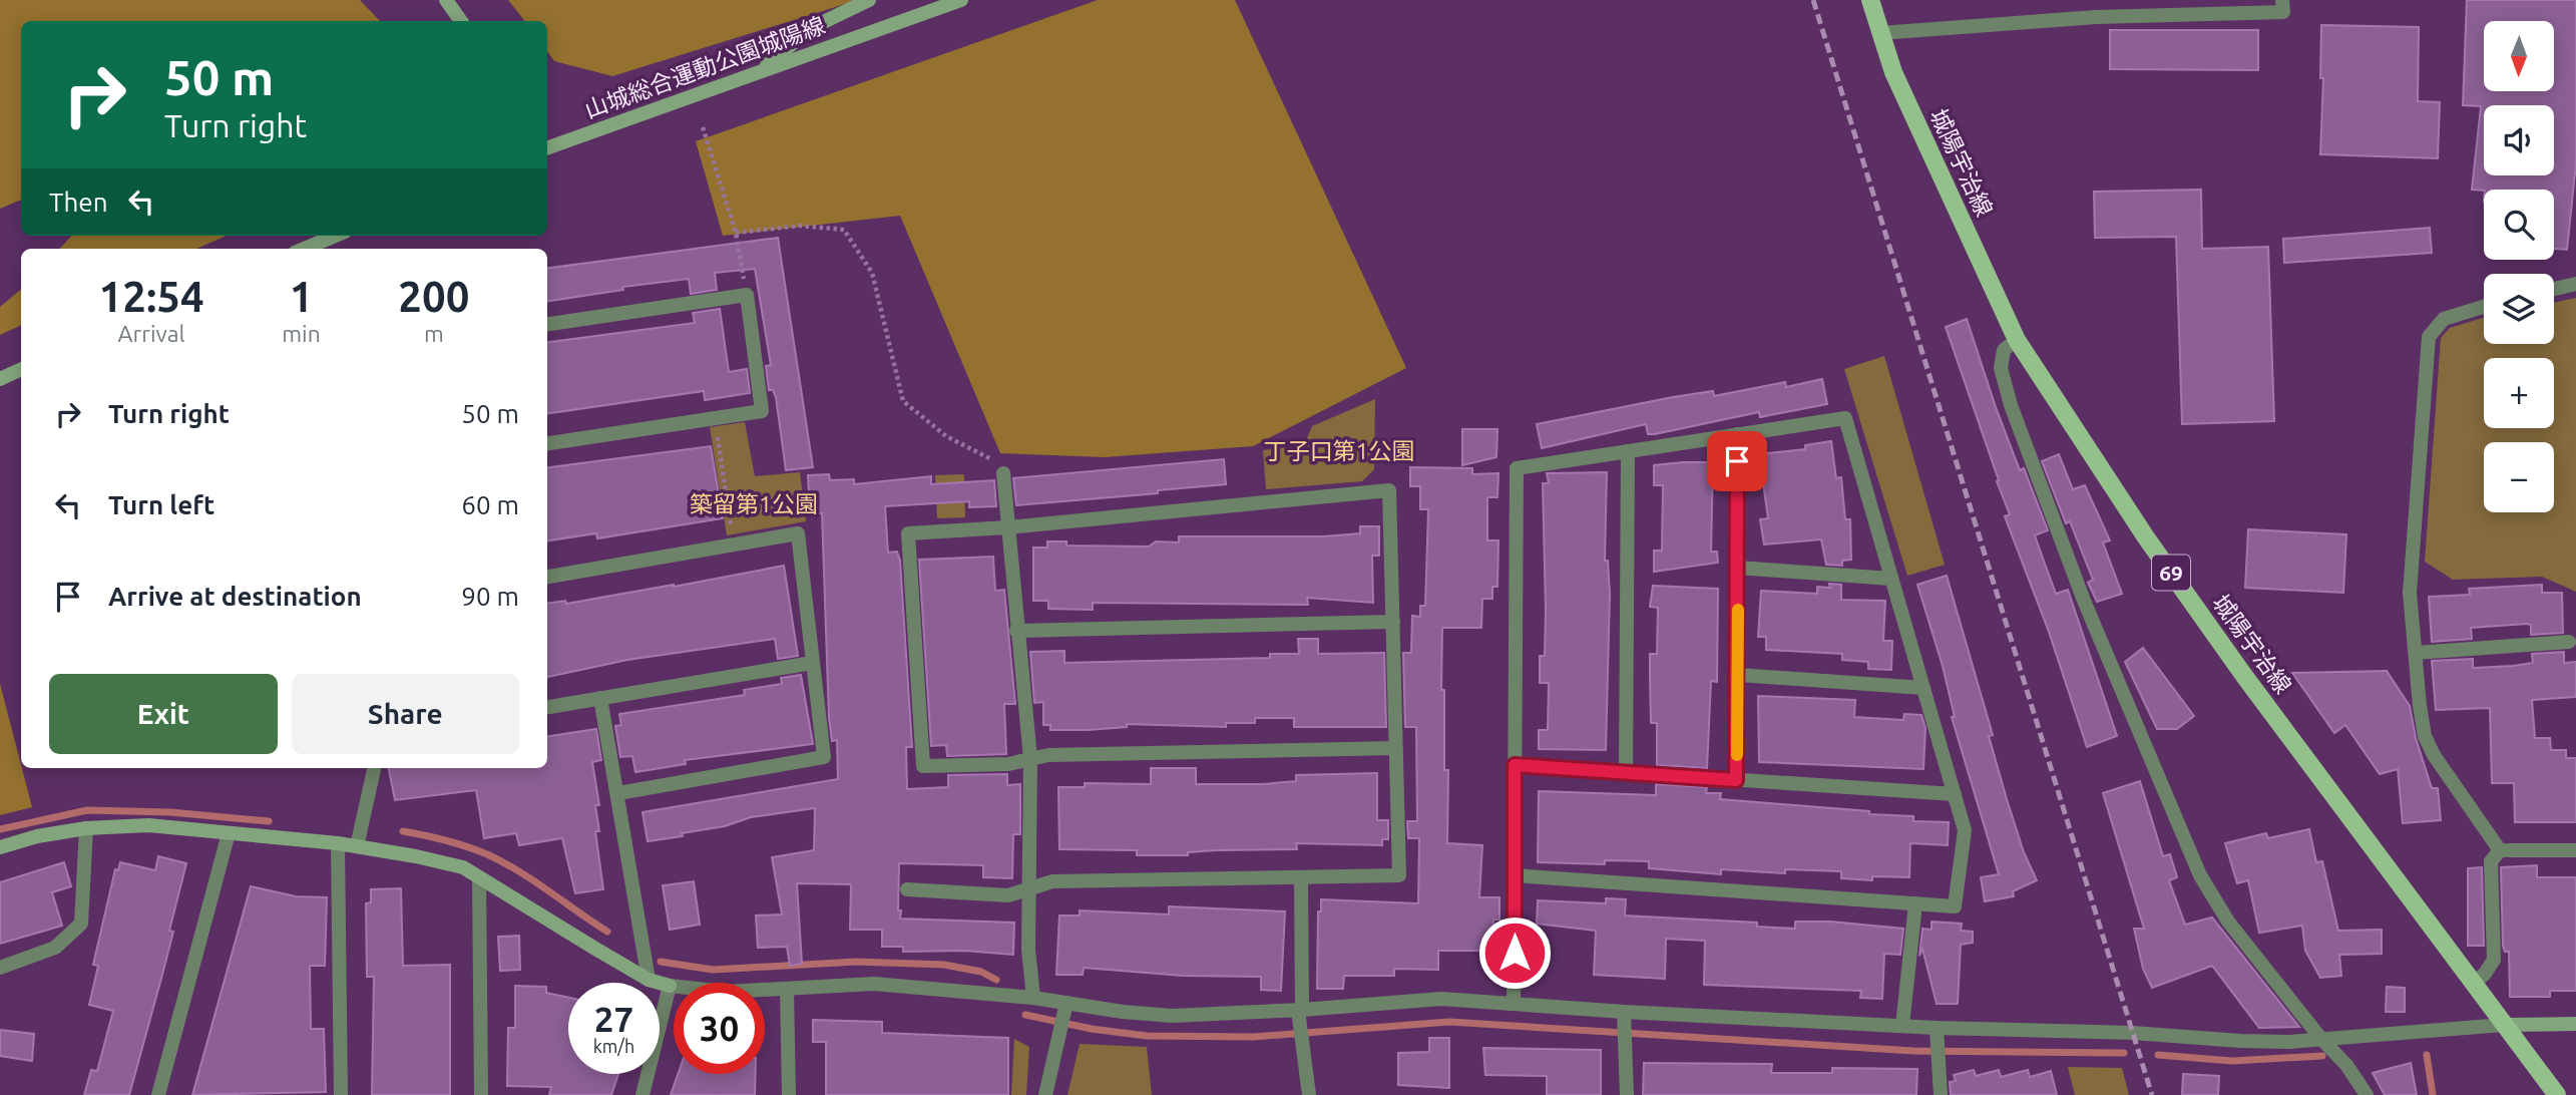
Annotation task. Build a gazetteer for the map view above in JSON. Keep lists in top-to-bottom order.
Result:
{
  "streets": {
    "main road": ["城陽宇治線", "69"],
    "street": ["山城総合運動公園城陽線"]
  },
  "parks": ["丁子口第1公園", "築留第1公園"],
  "north": "bottom",
  "page": {
    "map_buttons": ["+", "−"],
    "turn": ["50 m", "Turn right"],
    "then": "Then",
    "eta": [
      "12:54",
      "Arrival",
      "1",
      "min",
      "200",
      "m"
    ],
    "list": [
      {
        "name": "Turn right",
        "value": "50 m"
      },
      {
        "name": "Turn left",
        "value": "60 m"
      },
      {
        "name": "Arrive at destination",
        "value": "90 m"
      }
    ],
    "buttons": ["Exit", "Share"],
    "speed": "27 km/h",
    "limit": "30"
  }
}
